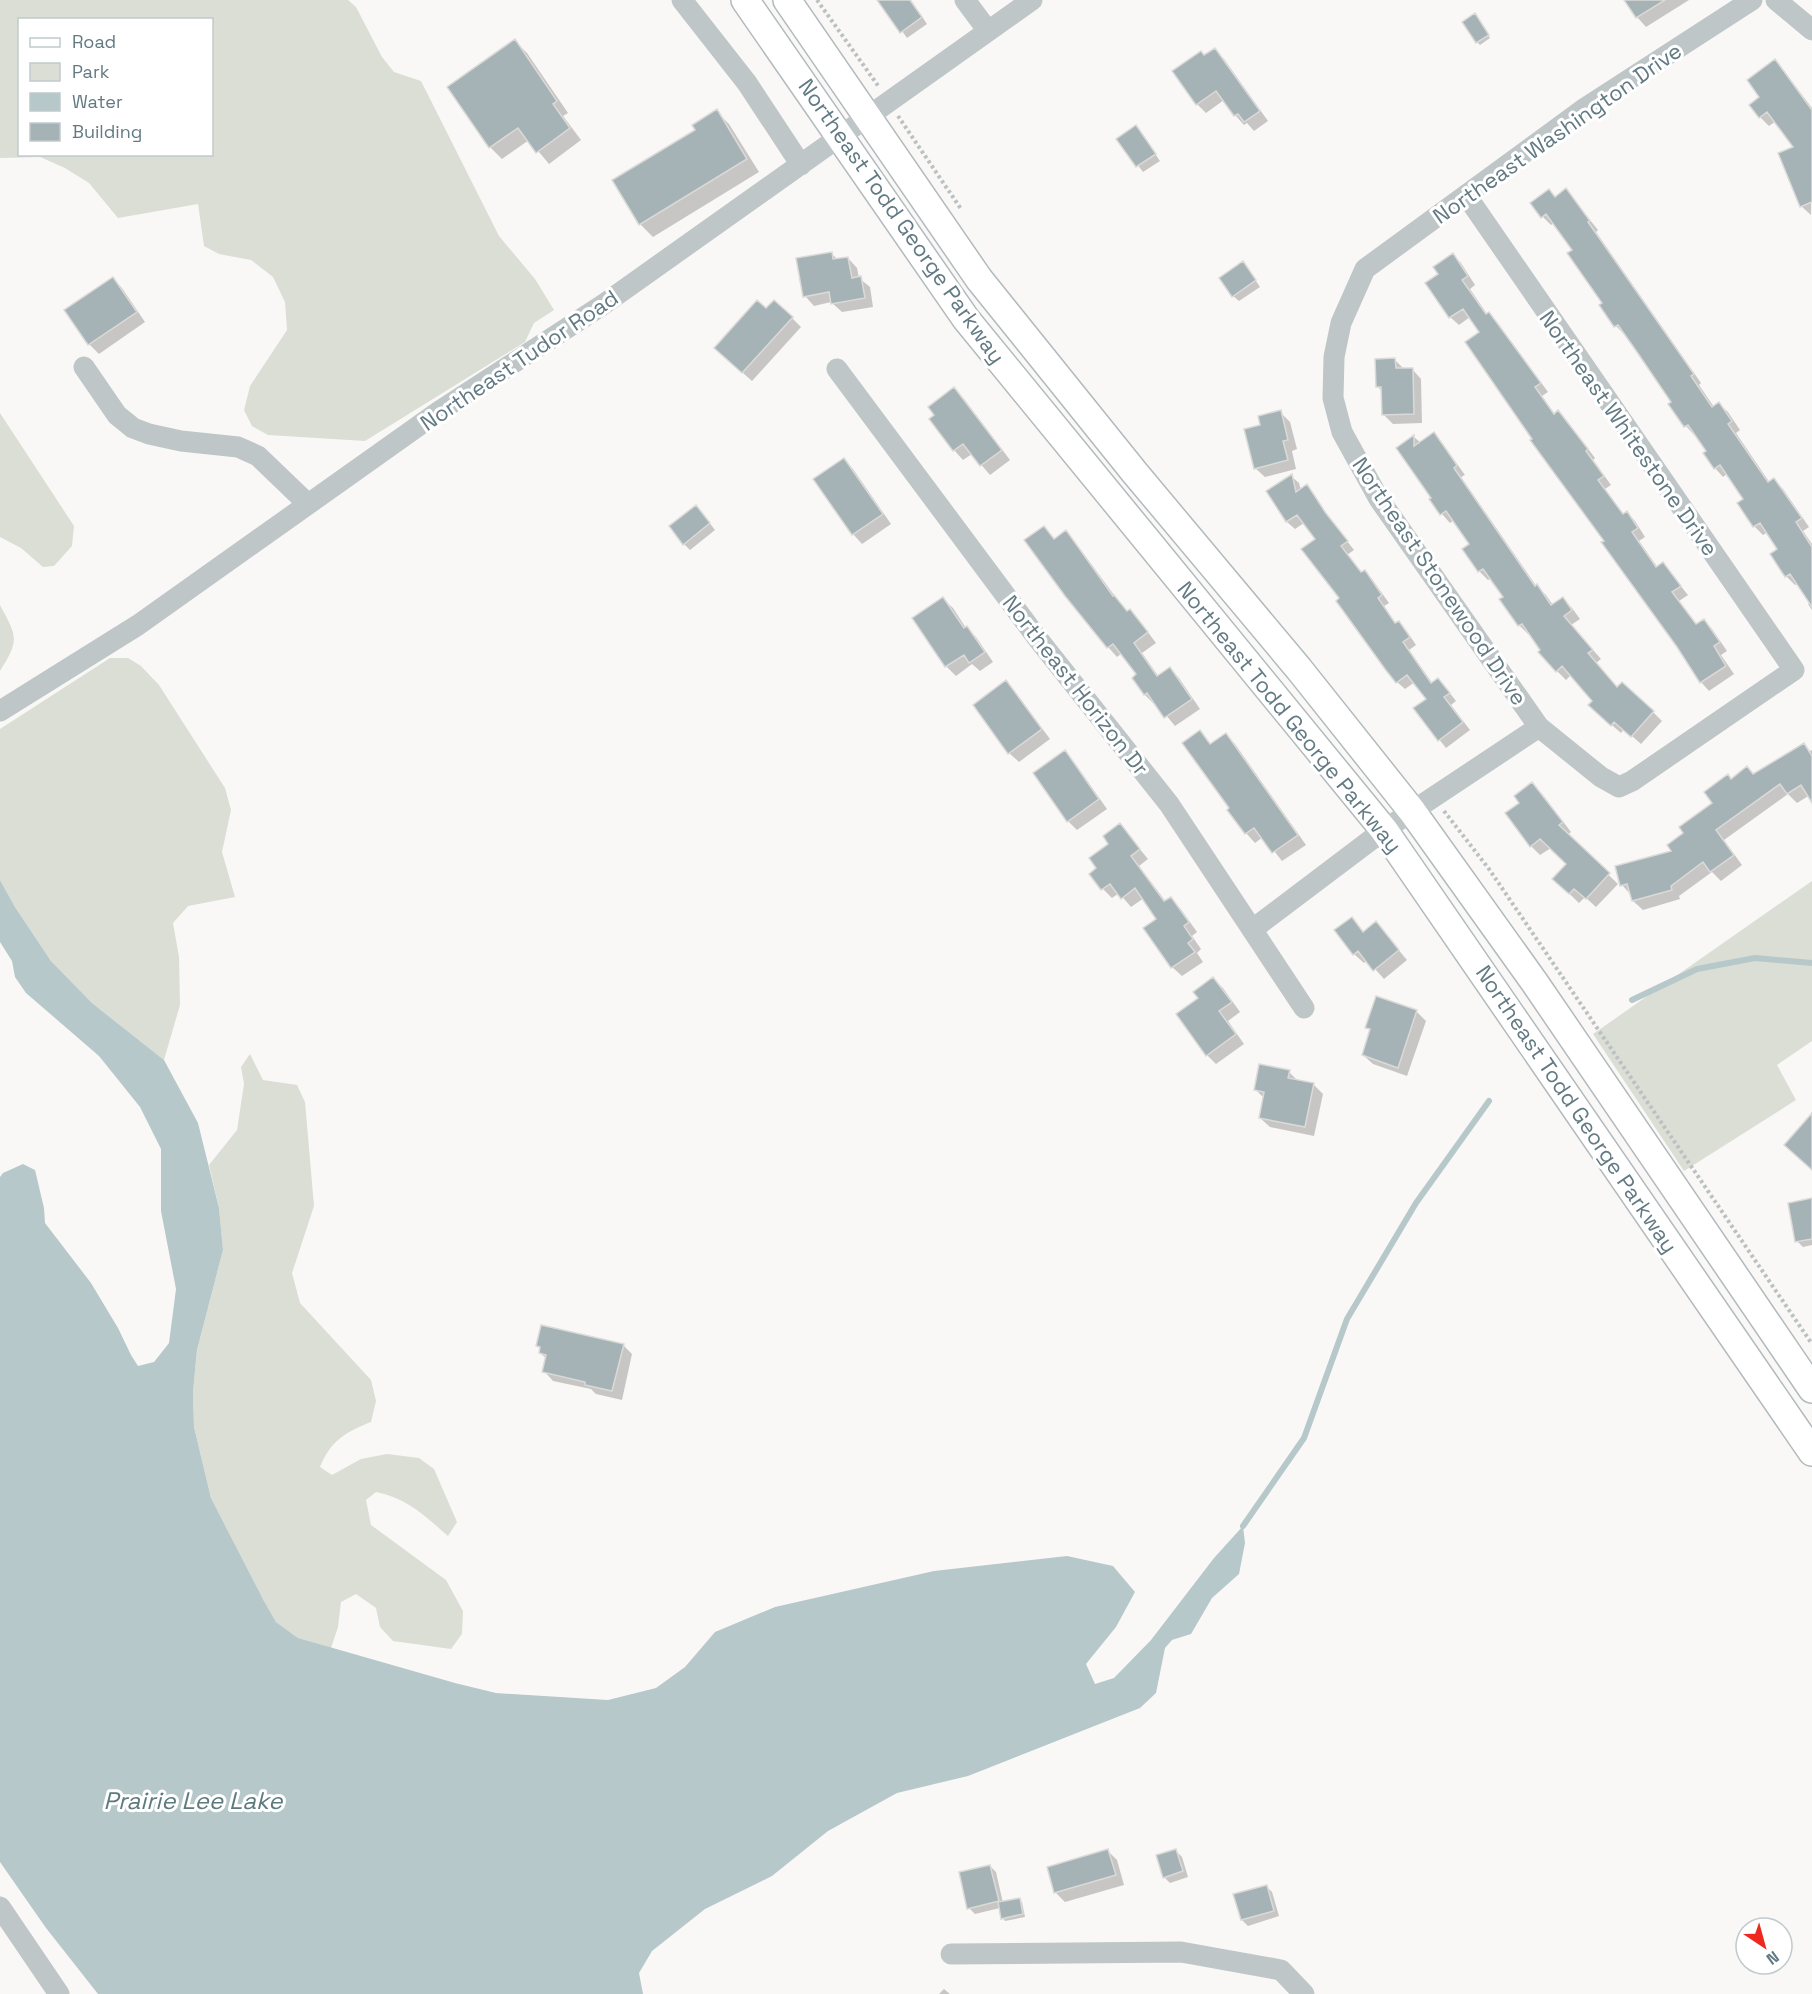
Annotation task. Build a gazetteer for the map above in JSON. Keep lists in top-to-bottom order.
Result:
{
  "streets": {
    "main road": ["Northeast Todd George Parkway"],
    "street": [
      "Northeast Washington Drive",
      "Northeast Tudor Road",
      "Northeast Whitestone Drive",
      "Northeast Stonewood Drive",
      "Northeast Horizon Dr"
    ]
  },
  "crossings": [
    ["Northeast Washington Drive", "Northeast Whitestone Drive"],
    ["Northeast Washington Drive", "Northeast Stonewood Drive"],
    ["Northeast Todd George Parkway", "Northeast Tudor Road"],
    ["Northeast Whitestone Drive", "Northeast Stonewood Drive"]
  ],
  "water": ["Prairie Lee Lake"],
  "legend": [
    "Road",
    "Park",
    "Water",
    "Building"
  ],
  "north": "bottom right"
}
